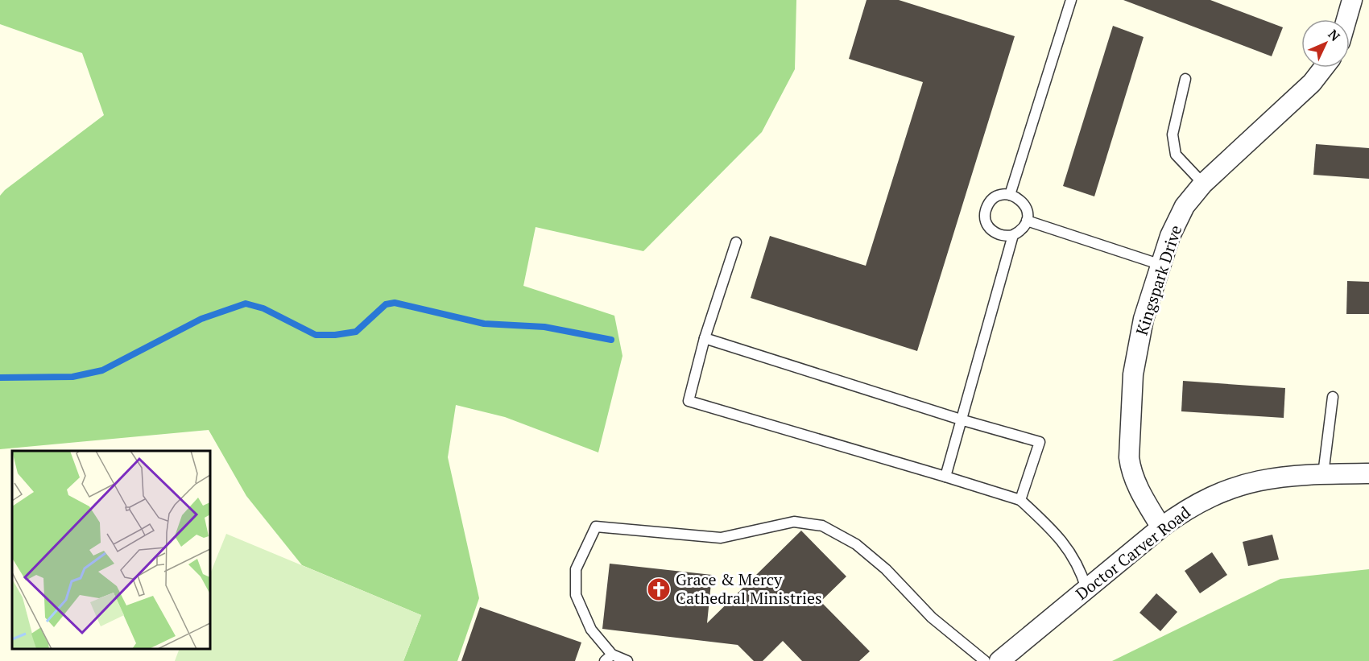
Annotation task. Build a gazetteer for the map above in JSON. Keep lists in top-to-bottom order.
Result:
{
  "streets": {
    "street": ["Kingspark Drive", "Doctor Carver Road"]
  },
  "crossings": [
    ["Kingspark Drive", "Doctor Carver Road"]
  ],
  "places": {
    "church": ["Grace & Mercy Cathedral Ministries"]
  },
  "north": "top right"
}
